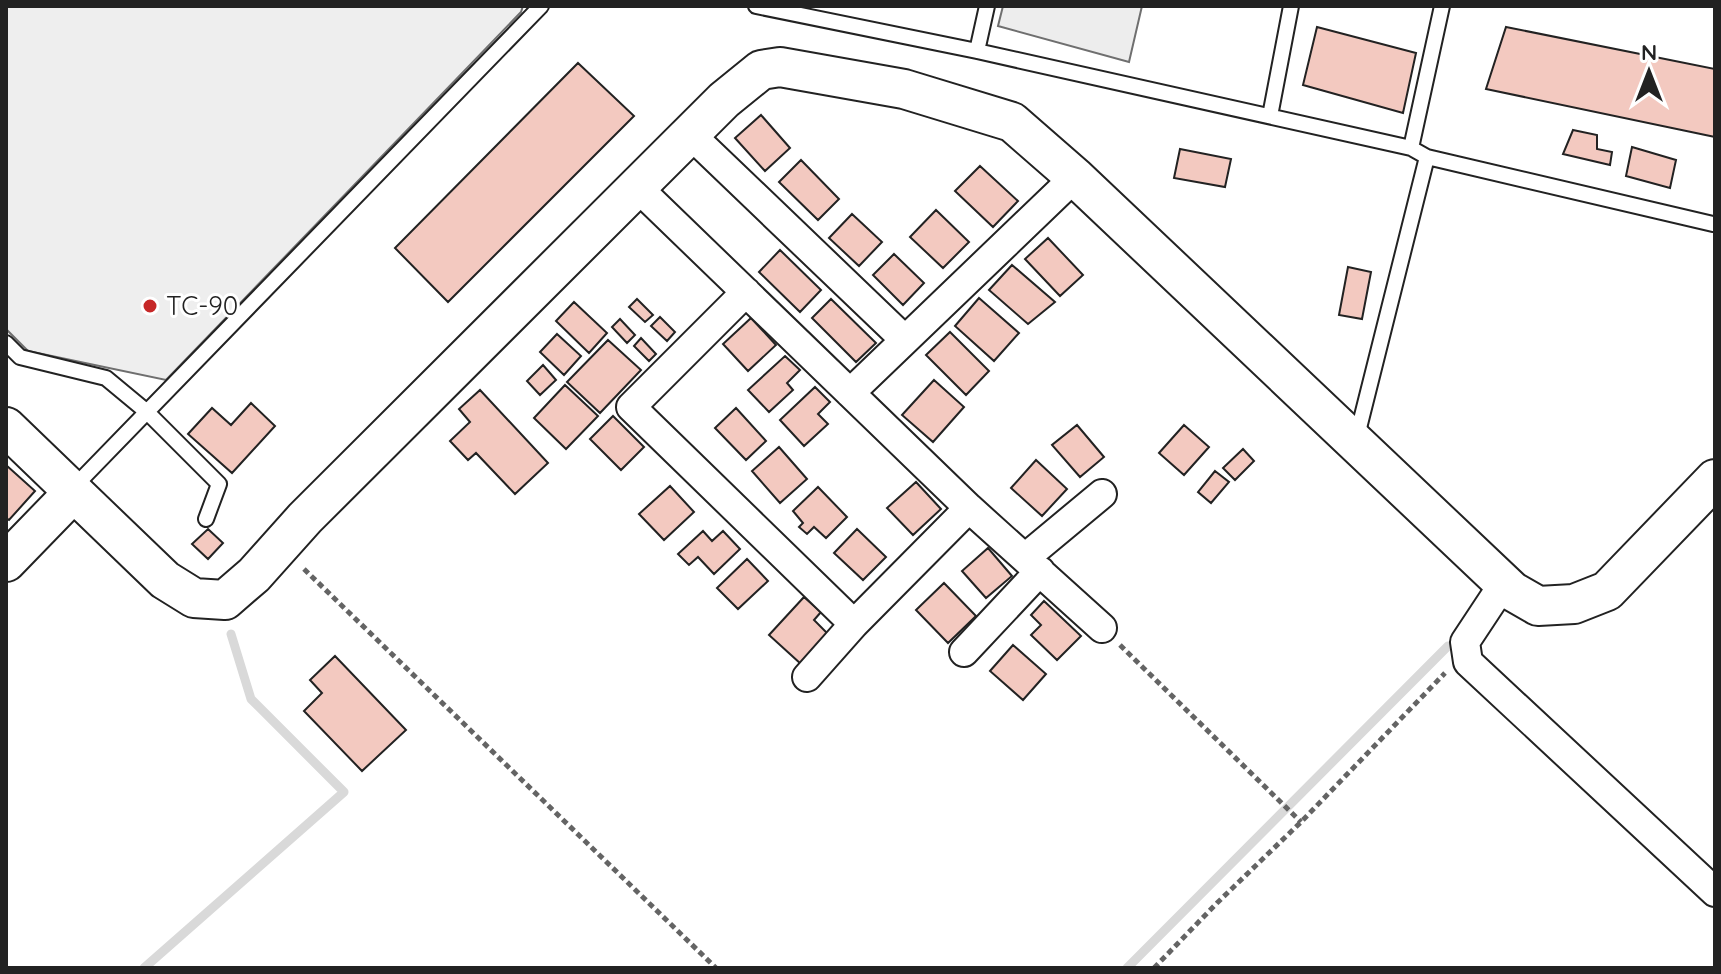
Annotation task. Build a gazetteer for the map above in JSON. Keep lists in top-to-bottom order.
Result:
{
  "places": ["TC-90"],
  "north": "top"
}
